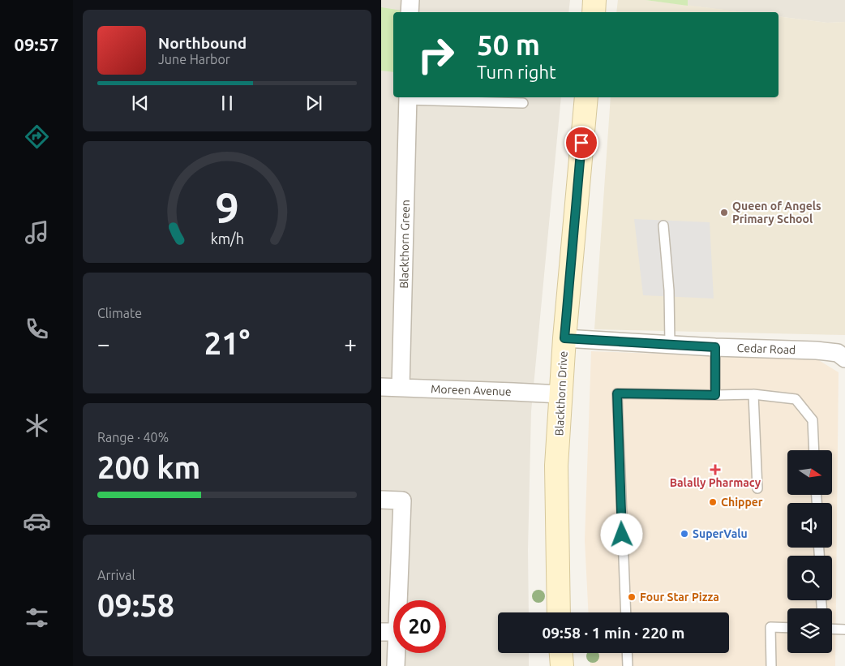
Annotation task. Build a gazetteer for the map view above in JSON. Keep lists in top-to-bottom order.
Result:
{
  "streets": {
    "street": [
      "Blackthorn Green",
      "Cedar Road",
      "Moreen Avenue",
      "Blackthorn Drive"
    ]
  },
  "crossings": [
    ["Blackthorn Green", "Moreen Avenue"],
    ["Cedar Road", "Blackthorn Drive"],
    ["Moreen Avenue", "Blackthorn Drive"]
  ],
  "places": {
    "other": [
      "Queen of Angels Primary School",
      "Chipper",
      "SuperValu",
      "Four Star Pizza"
    ],
    "health": ["Balally Pharmacy"]
  },
  "north": "right",
  "page": {
    "tabs": "09:57",
    "turn": ["50 m", "Turn right"],
    "song": ["Northbound", "June Harbor"],
    "tile": [
      "Climate",
      ["Range · 40%", "200 km"],
      ["Arrival", "09:58"]
    ],
    "heat": ["−", "21°", "+"],
    "limit": "20",
    "trip": "09:58 · 1 min · 220 m",
    "gauge": ["9", "km/h"]
  }
}
